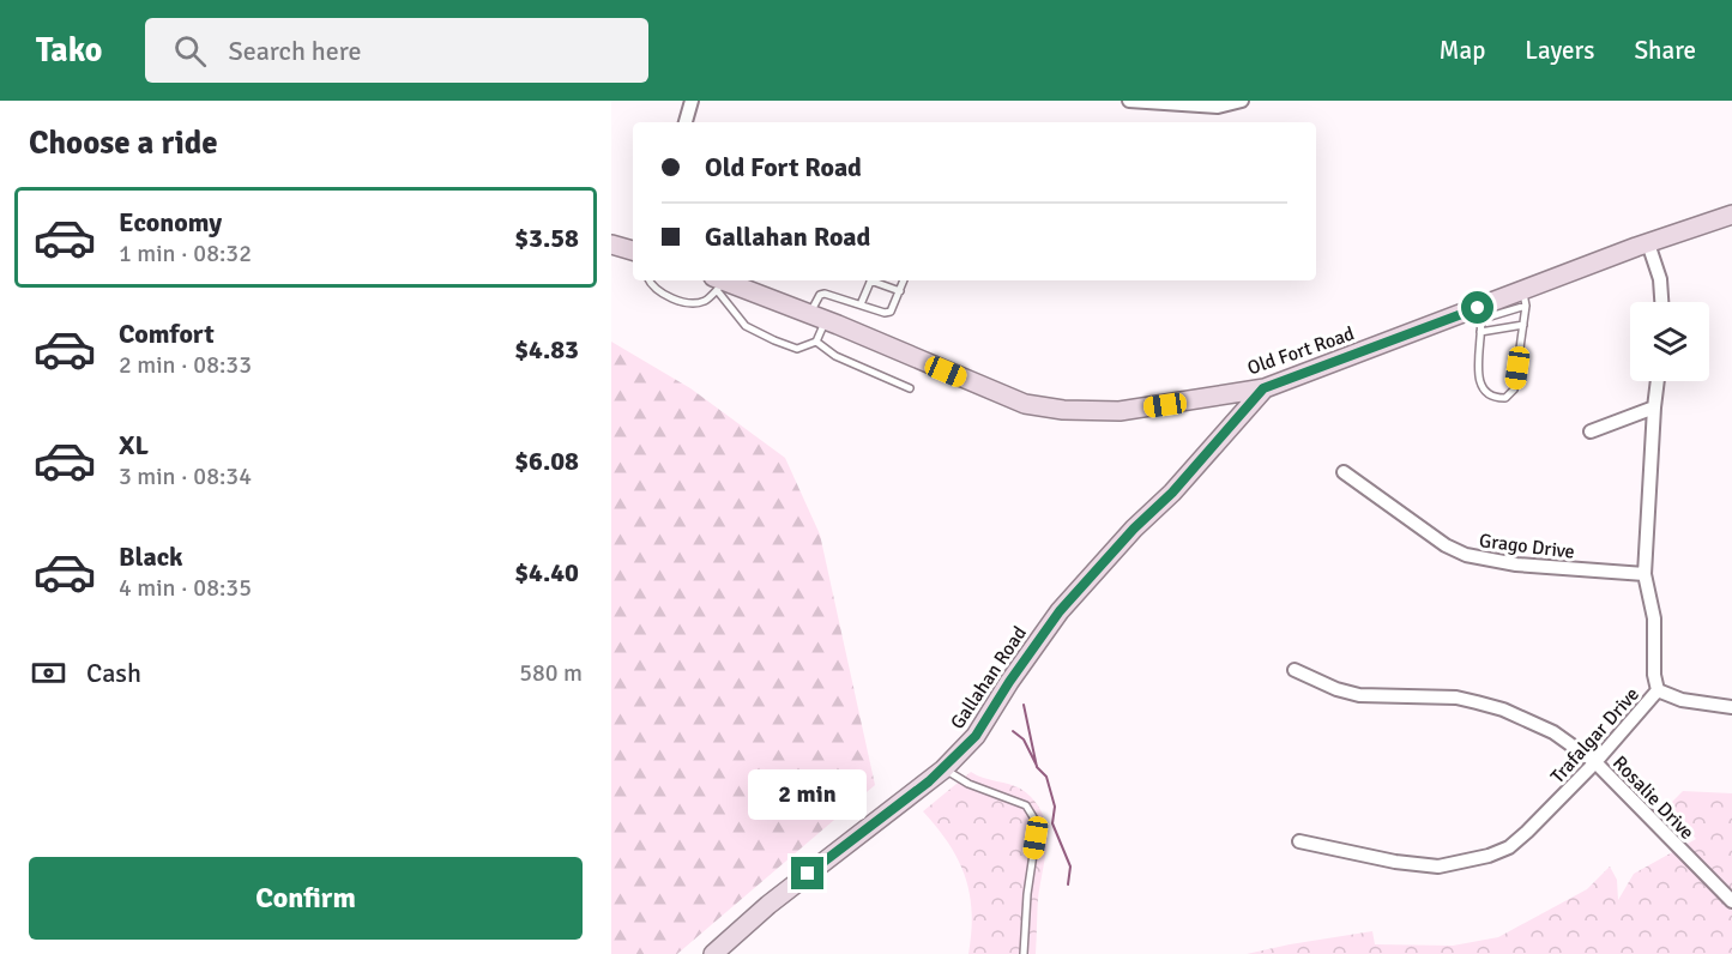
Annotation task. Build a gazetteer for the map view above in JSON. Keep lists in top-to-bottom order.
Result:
{
  "streets": {
    "main road": ["Old Fort Road", "Gallahan Road"],
    "street": ["Grago Drive", "Trafalgar Drive", "Rosalie Drive"]
  },
  "crossings": [
    ["Old Fort Road", "Gallahan Road"],
    ["Grago Drive", "Trafalgar Drive"],
    ["Trafalgar Drive", "Rosalie Drive"]
  ],
  "page": {
    "header": "Tako",
    "search": "Search here",
    "nav": ["Map", "Layers", "Share"],
    "heading": "Choose a ride",
    "banner": ["Old Fort Road", "Gallahan Road"],
    "list": [
      {
        "name": "Economy",
        "note": "1 min · 08:32",
        "value": "$3.58"
      },
      {
        "name": "Comfort",
        "note": "2 min · 08:33",
        "value": "$4.83"
      },
      {
        "name": "XL",
        "note": "3 min · 08:34",
        "value": "$6.08"
      },
      {
        "name": "Black",
        "note": "4 min · 08:35",
        "value": "$4.40"
      }
    ],
    "pay": ["Cash", "580 m"],
    "bubble": "2 min",
    "buttons": "Confirm"
  }
}
